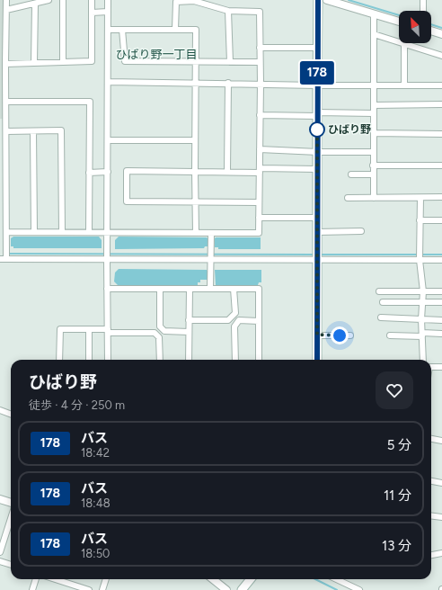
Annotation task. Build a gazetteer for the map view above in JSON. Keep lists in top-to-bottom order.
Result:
{
  "districts": ["ひばり野一丁目"],
  "places": ["ひばり野"],
  "lines": ["bus line 178"],
  "north": "top left",
  "page": {
    "on_map": "178",
    "heading": ["ひばり野", "徒歩 · 4 分 · 250 m"],
    "list": [
      {
        "mark": "178",
        "name": "バス",
        "note": "18:42",
        "value": "5 分"
      },
      {
        "mark": "178",
        "name": "バス",
        "note": "18:48",
        "value": "11 分"
      },
      {
        "mark": "178",
        "name": "バス",
        "note": "18:50",
        "value": "13 分"
      }
    ]
  }
}
